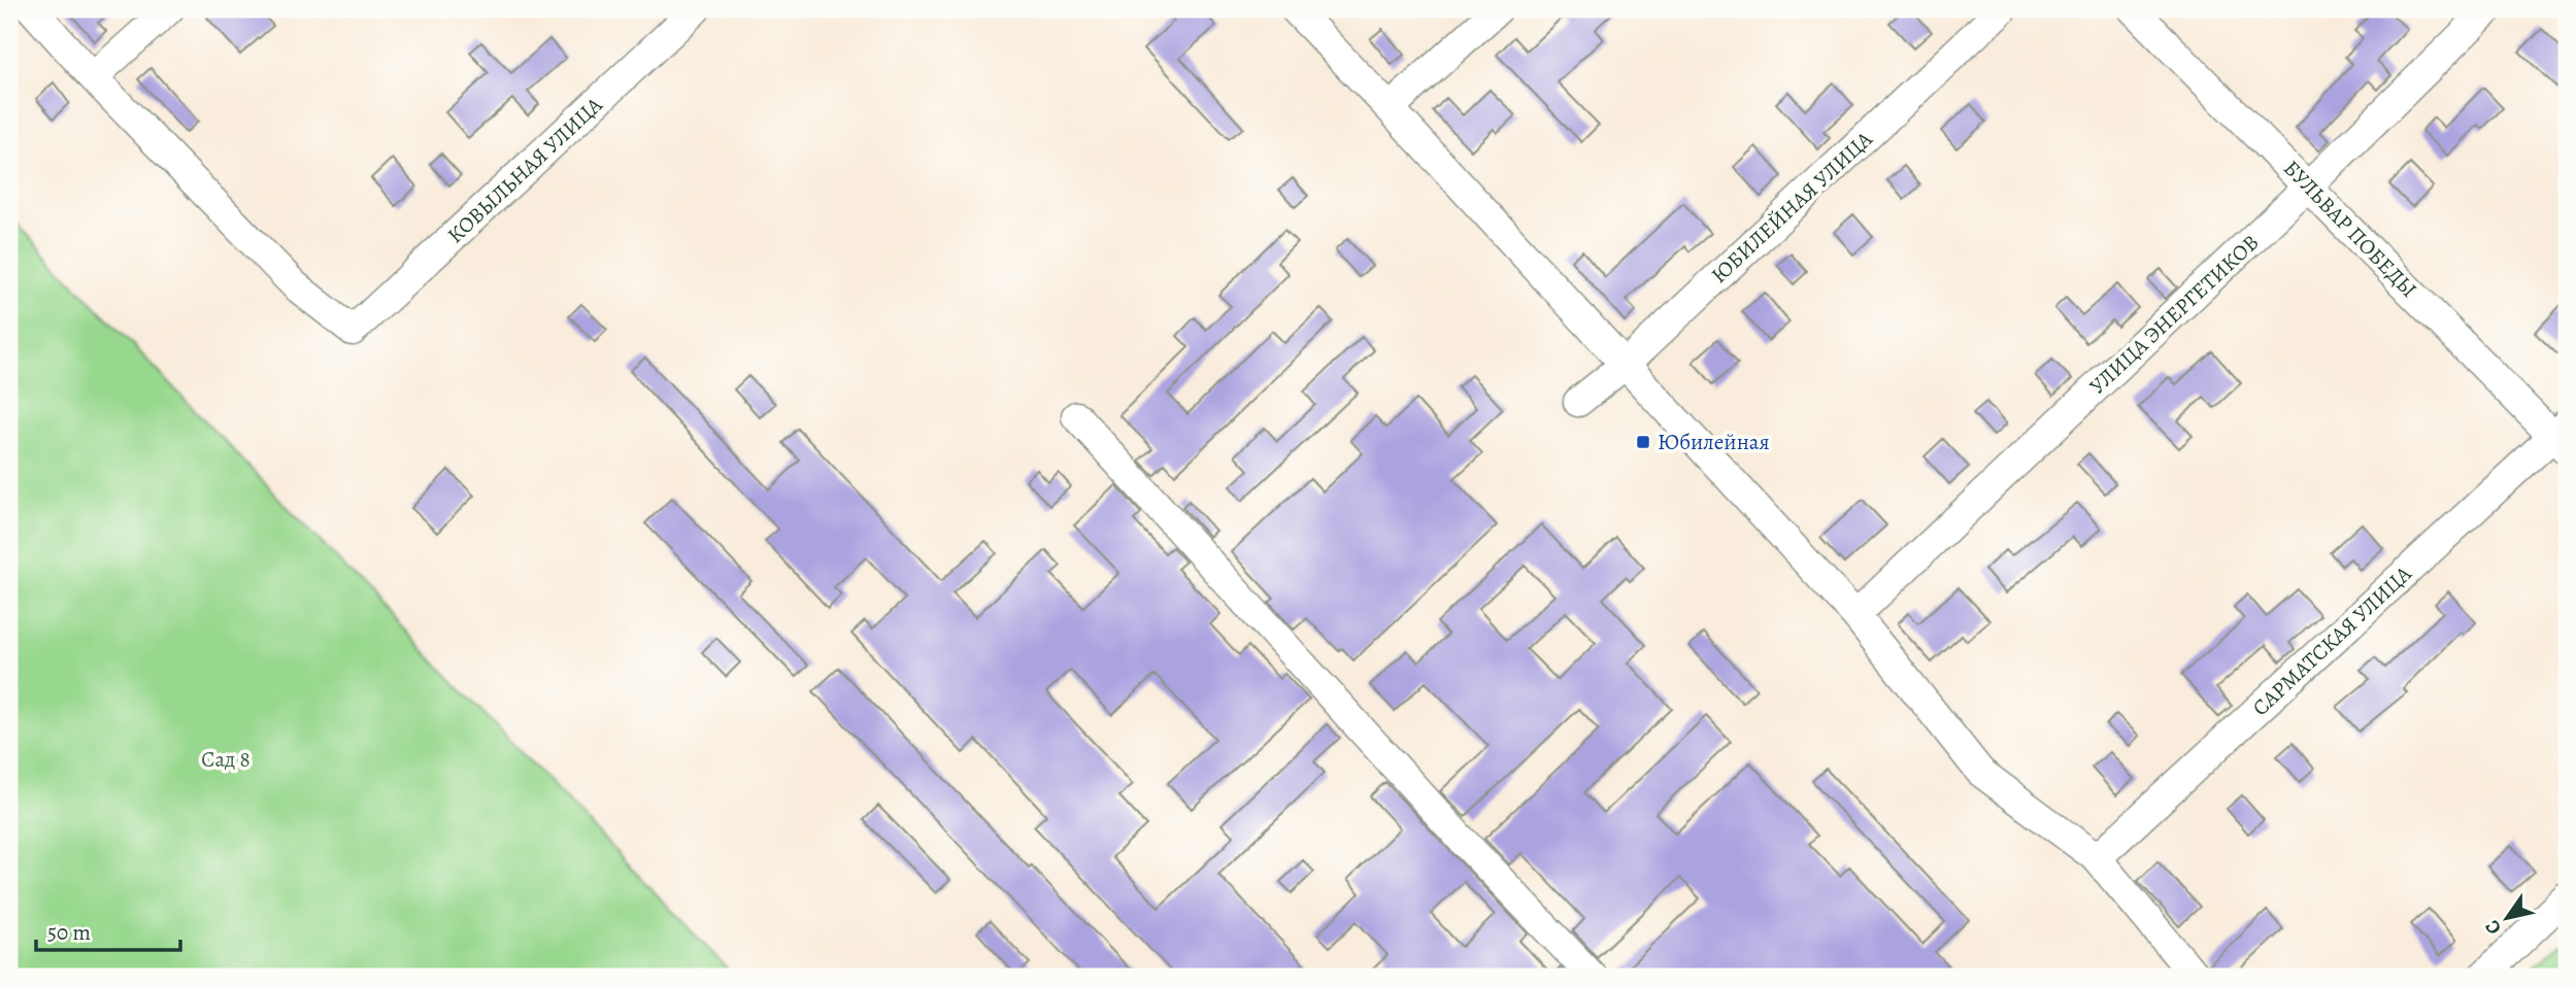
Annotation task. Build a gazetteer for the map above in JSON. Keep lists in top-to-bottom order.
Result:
{
  "streets": {
    "street": [
      "КОВЫЛЬНАЯ УЛИЦА",
      "ЮБИЛЕЙНАЯ УЛИЦА",
      "БУЛЬВАР ПОБЕДЫ",
      "УЛИЦА ЭНЕРГЕТИКОВ",
      "САРМАТСКАЯ УЛИЦА"
    ]
  },
  "crossings": [
    ["БУЛЬВАР ПОБЕДЫ", "УЛИЦА ЭНЕРГЕТИКОВ"],
    ["БУЛЬВАР ПОБЕДЫ", "САРМАТСКАЯ УЛИЦА"]
  ],
  "parks": ["Сад 8"],
  "places": {
    "transit": ["Юбилейная"]
  },
  "scale_bar": "50 m",
  "north": "bottom left"
}
